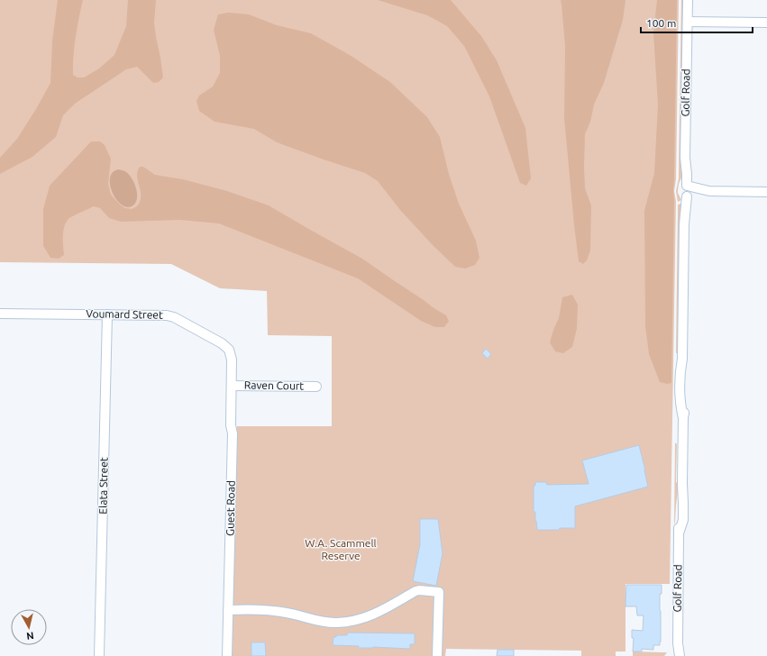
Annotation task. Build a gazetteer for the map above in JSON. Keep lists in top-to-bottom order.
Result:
{
  "streets": {
    "street": [
      "Golf Road",
      "Voumard Street",
      "Raven Court",
      "Elata Street",
      "Guest Road"
    ]
  },
  "crossings": [
    ["Voumard Street", "Elata Street"],
    ["Voumard Street", "Guest Road"],
    ["Raven Court", "Guest Road"]
  ],
  "parks": ["W.A. Scammell Reserve"],
  "scale_bar": "100 m",
  "north": "bottom"
}
